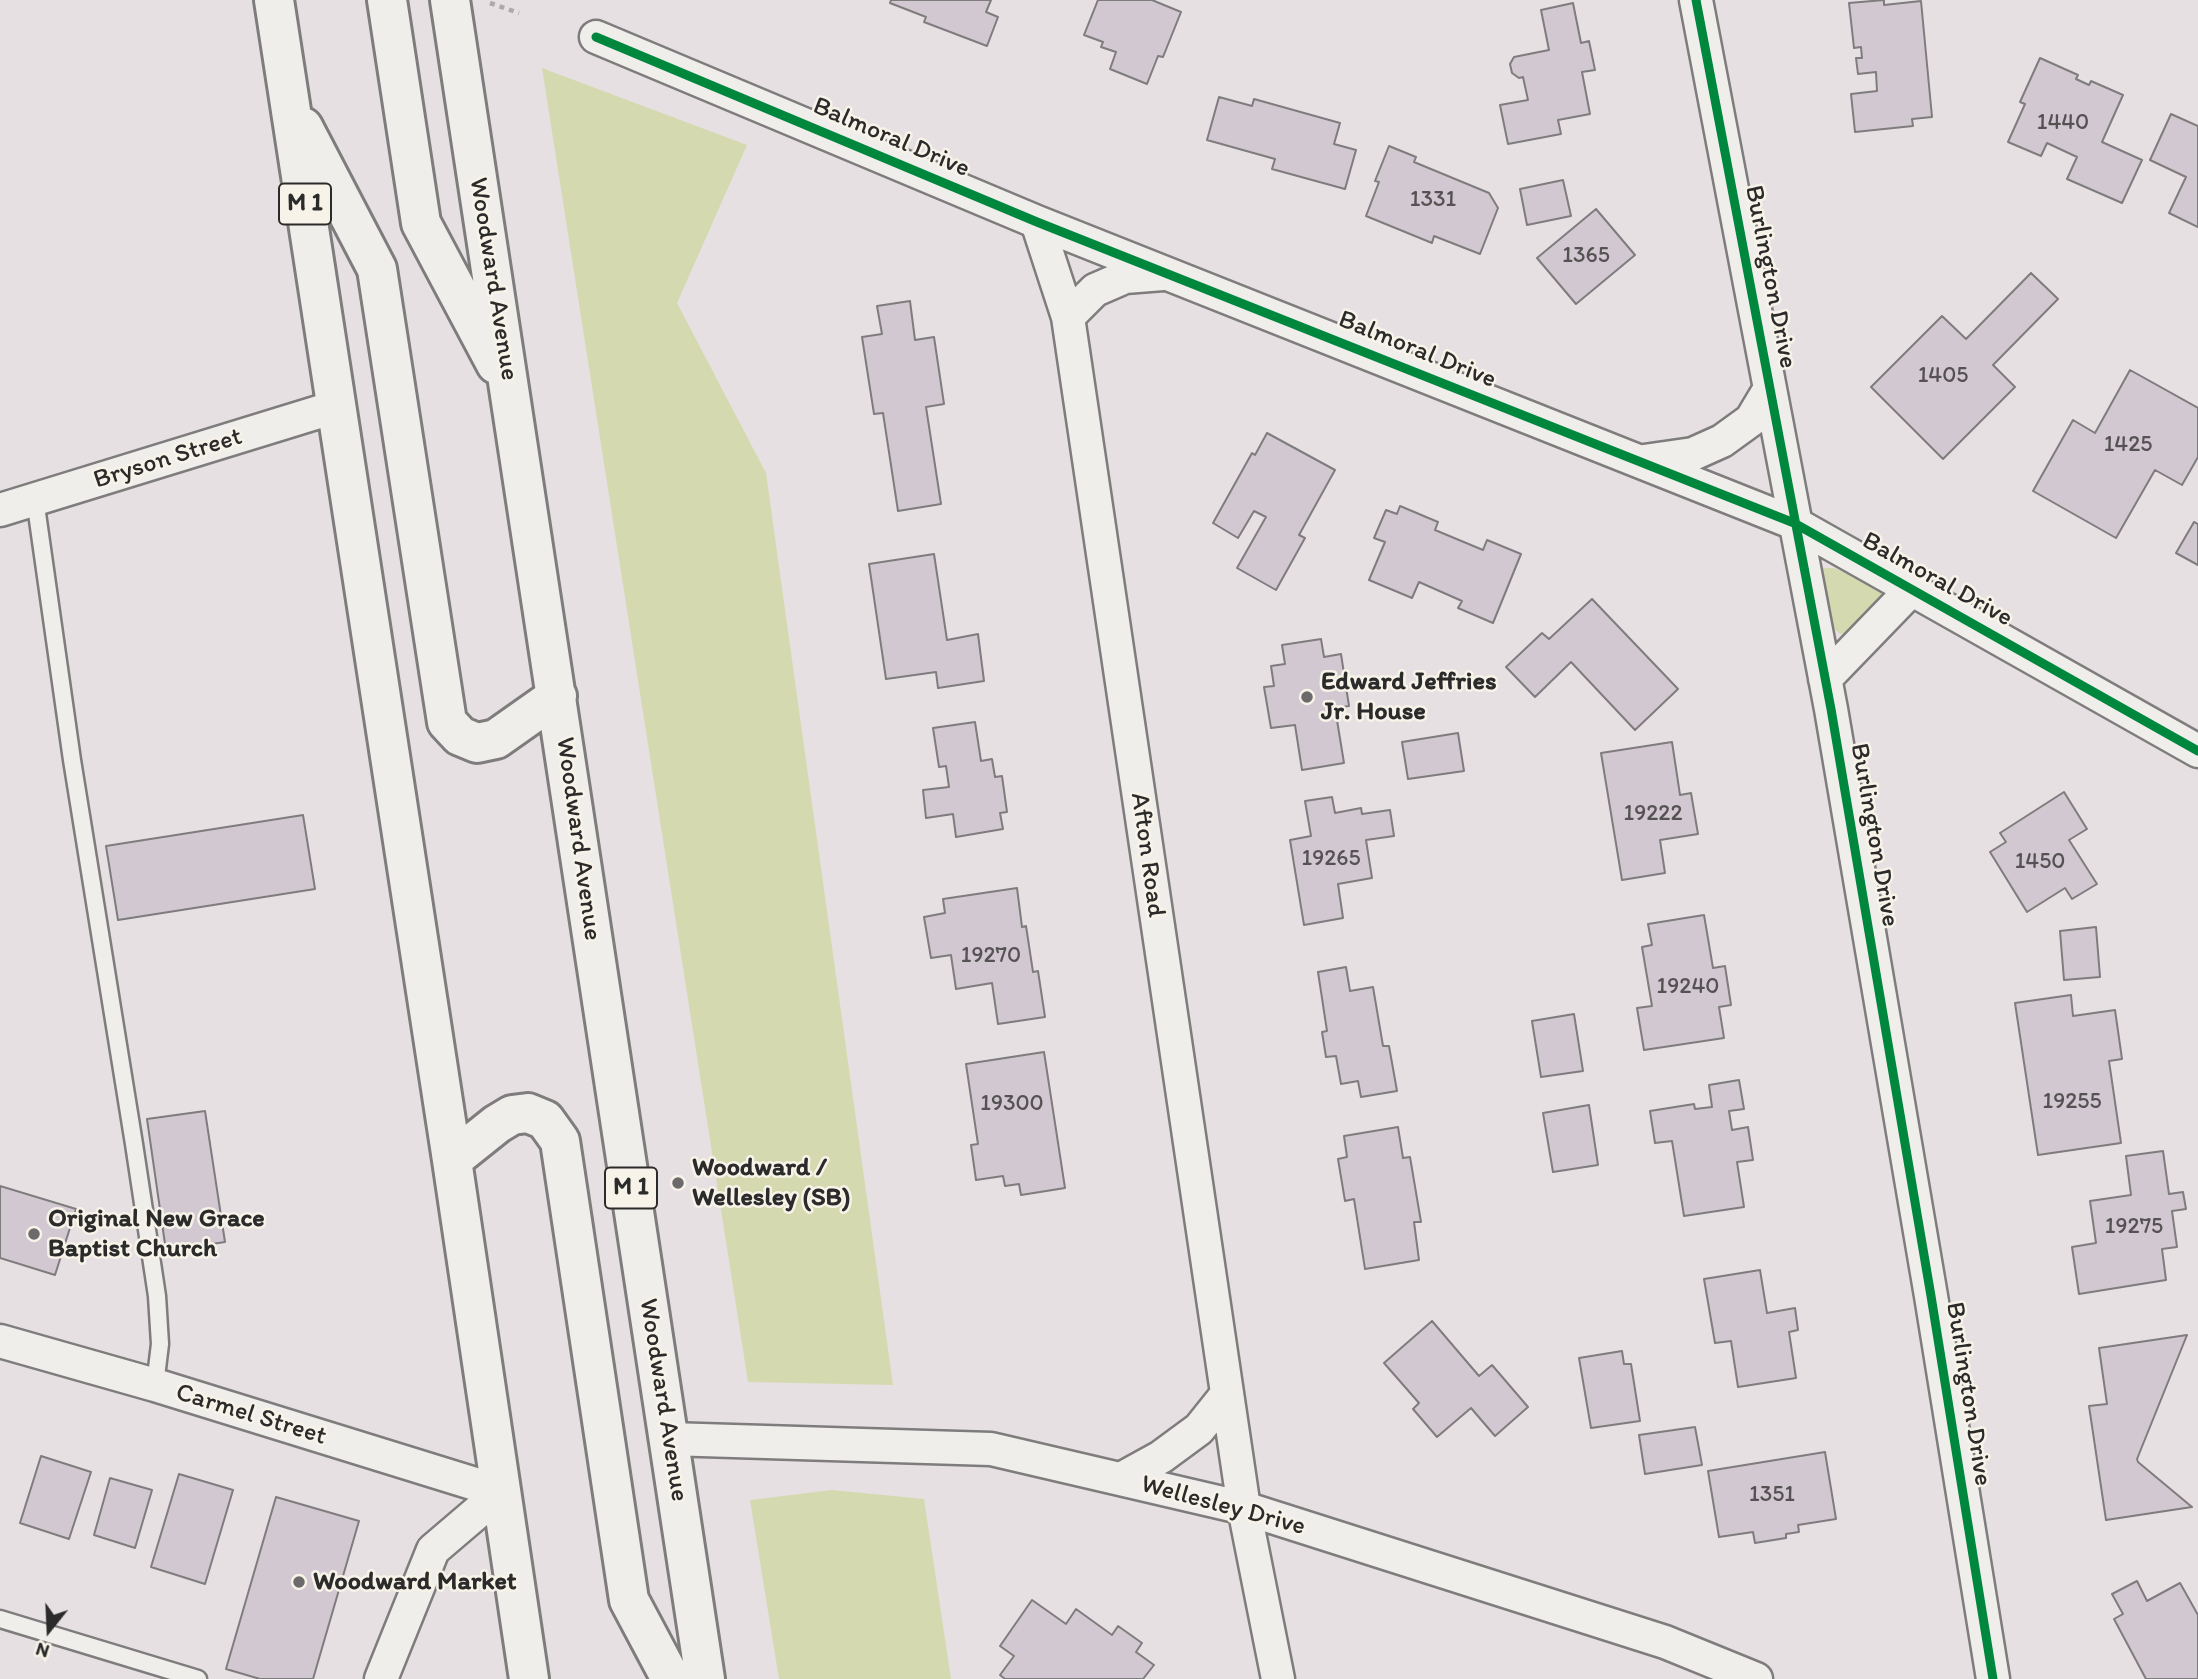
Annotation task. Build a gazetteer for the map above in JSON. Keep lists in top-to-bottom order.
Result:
{
  "streets": {
    "main road": ["M 1", "Woodward Avenue"],
    "street": [
      "Balmoral Drive",
      "Burlington Drive",
      "Bryson Street",
      "Afton Road",
      "Carmel Street",
      "Wellesley Drive"
    ]
  },
  "crossings": [
    ["Balmoral Drive", "Burlington Drive"],
    ["Balmoral Drive", "Afton Road"],
    ["M 1", "Bryson Street"],
    ["M 1", "Carmel Street"],
    ["Woodward Avenue", "Wellesley Drive"],
    ["Afton Road", "Wellesley Drive"]
  ],
  "places": [
    "Edward Jeffries Jr. House",
    "Woodward / Wellesley (SB)",
    "Original New Grace Baptist Church",
    "Woodward Market"
  ],
  "house_numbers": [
    "1440",
    "1331",
    "1365",
    "1405",
    "1425",
    "19222",
    "19265",
    "1450",
    "19270",
    "19240",
    "19255",
    "19300",
    "19275",
    "1351"
  ],
  "north": "bottom"
}
